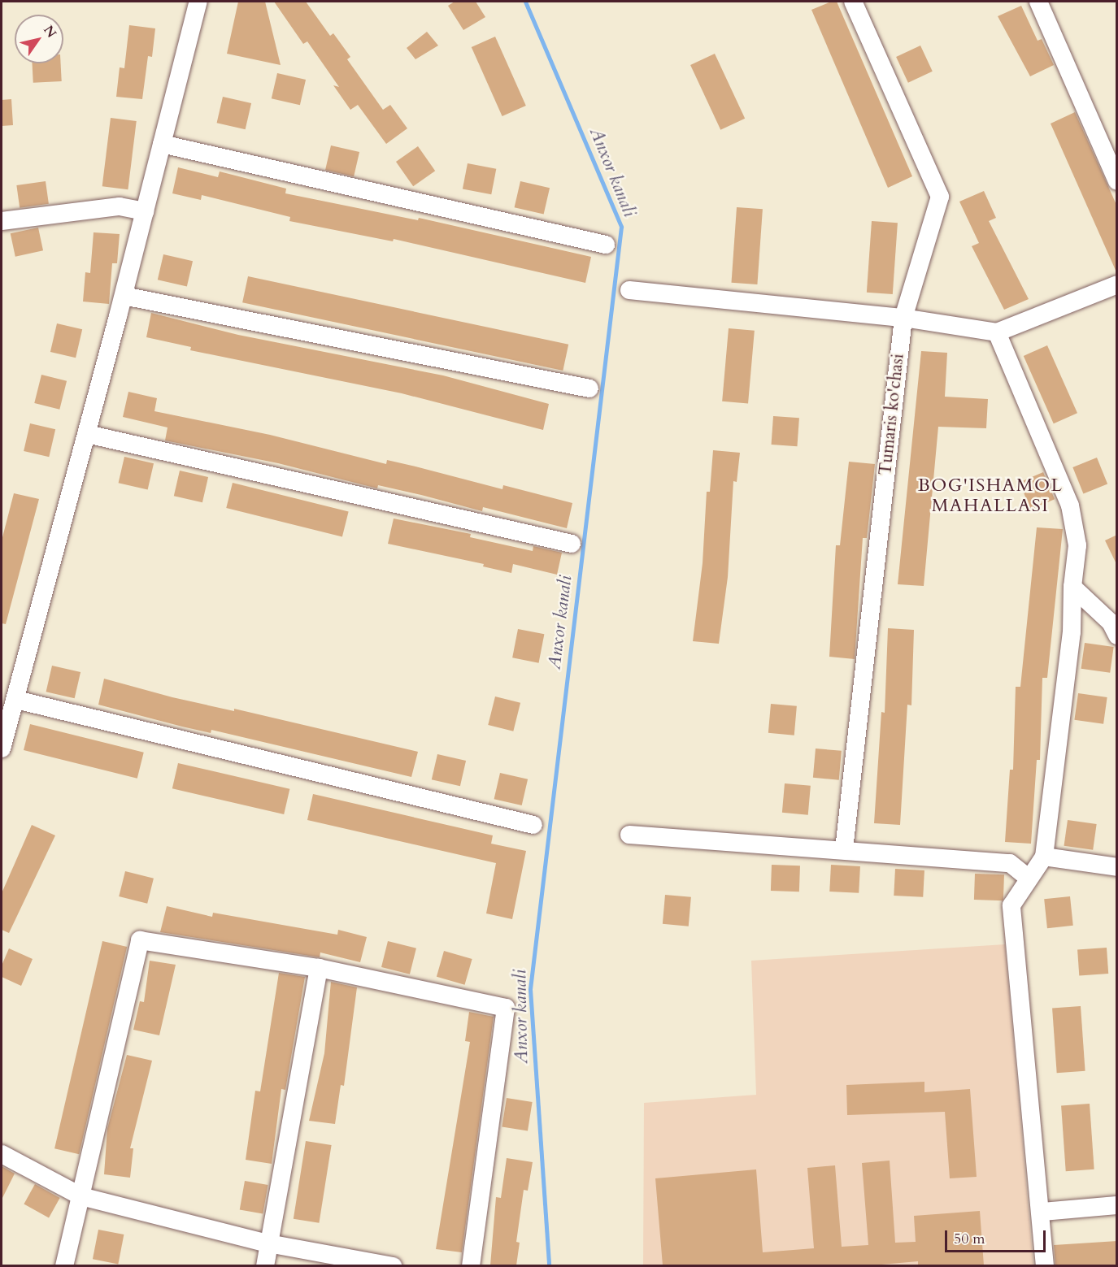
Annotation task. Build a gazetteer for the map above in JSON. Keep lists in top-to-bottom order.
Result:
{
  "streets": {
    "street": ["Tumaris ko'chasi"]
  },
  "districts": ["BOG'ISHAMOL MAHALLASI"],
  "water": ["Anxor kanali"],
  "scale_bar": "50 m",
  "north": "top right"
}
